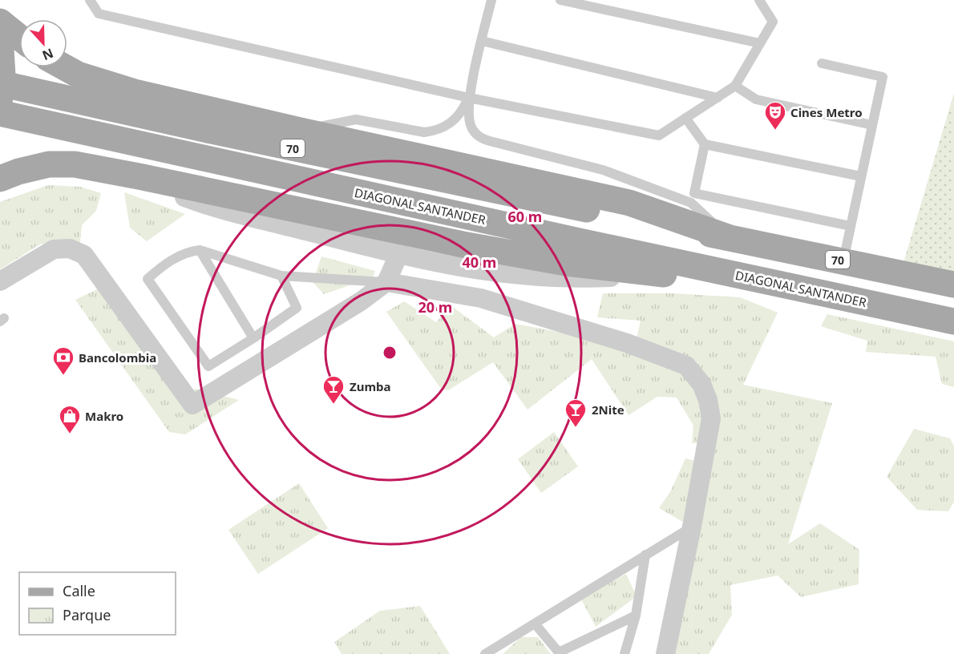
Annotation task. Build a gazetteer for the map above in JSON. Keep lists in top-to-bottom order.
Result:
{
  "streets": {
    "main road": ["70", "DIAGONAL SANTANDER"]
  },
  "places": {
    "theatre": ["Cines Metro"],
    "bank": ["Bancolombia"],
    "bar": ["Zumba", "2Nite"],
    "shop": ["Makro"]
  },
  "legend": ["Calle", "Parque"],
  "north": "bottom",
  "rings": ["60 m", "40 m", "20 m"]
}
